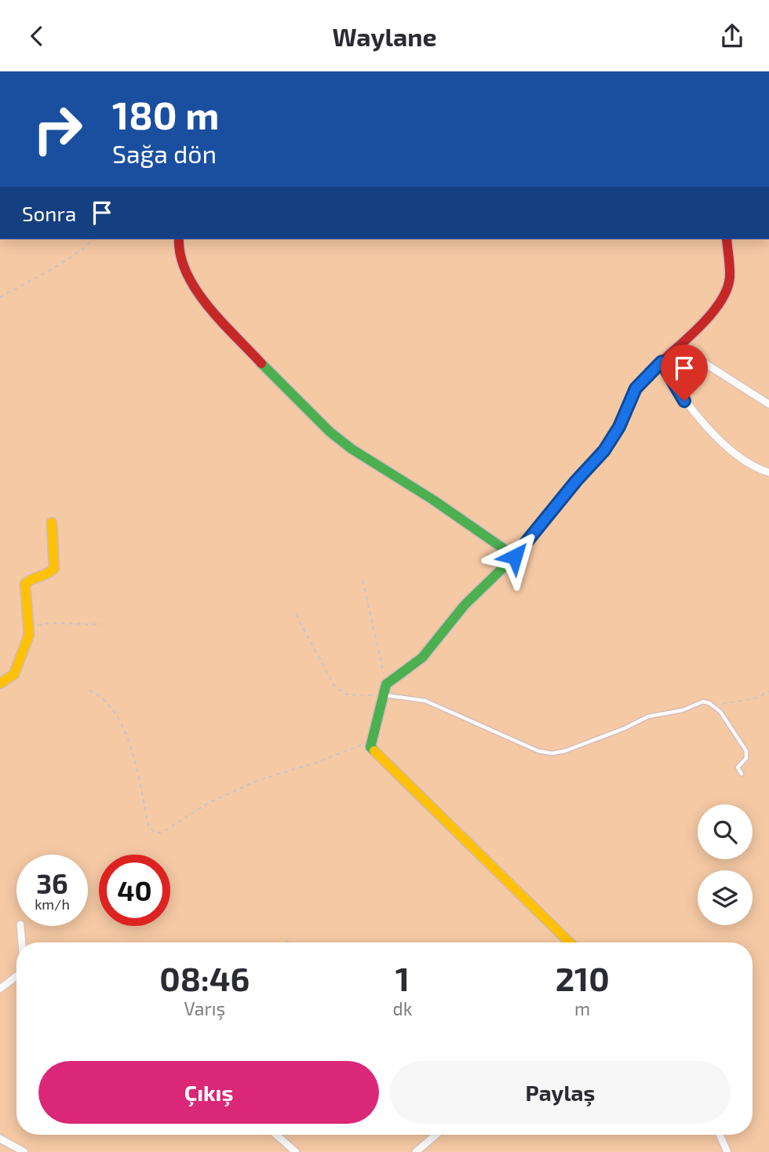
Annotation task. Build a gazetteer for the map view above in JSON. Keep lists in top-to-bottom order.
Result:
{
  "page": {
    "header": "Waylane",
    "turn": ["180 m", "Sağa dön"],
    "then": "Sonra",
    "speed": "36 km/h",
    "limit": "40",
    "eta": [
      "08:46",
      "Varış",
      "1",
      "dk",
      "210",
      "m"
    ],
    "buttons": ["Çıkış", "Paylaş"]
  }
}
